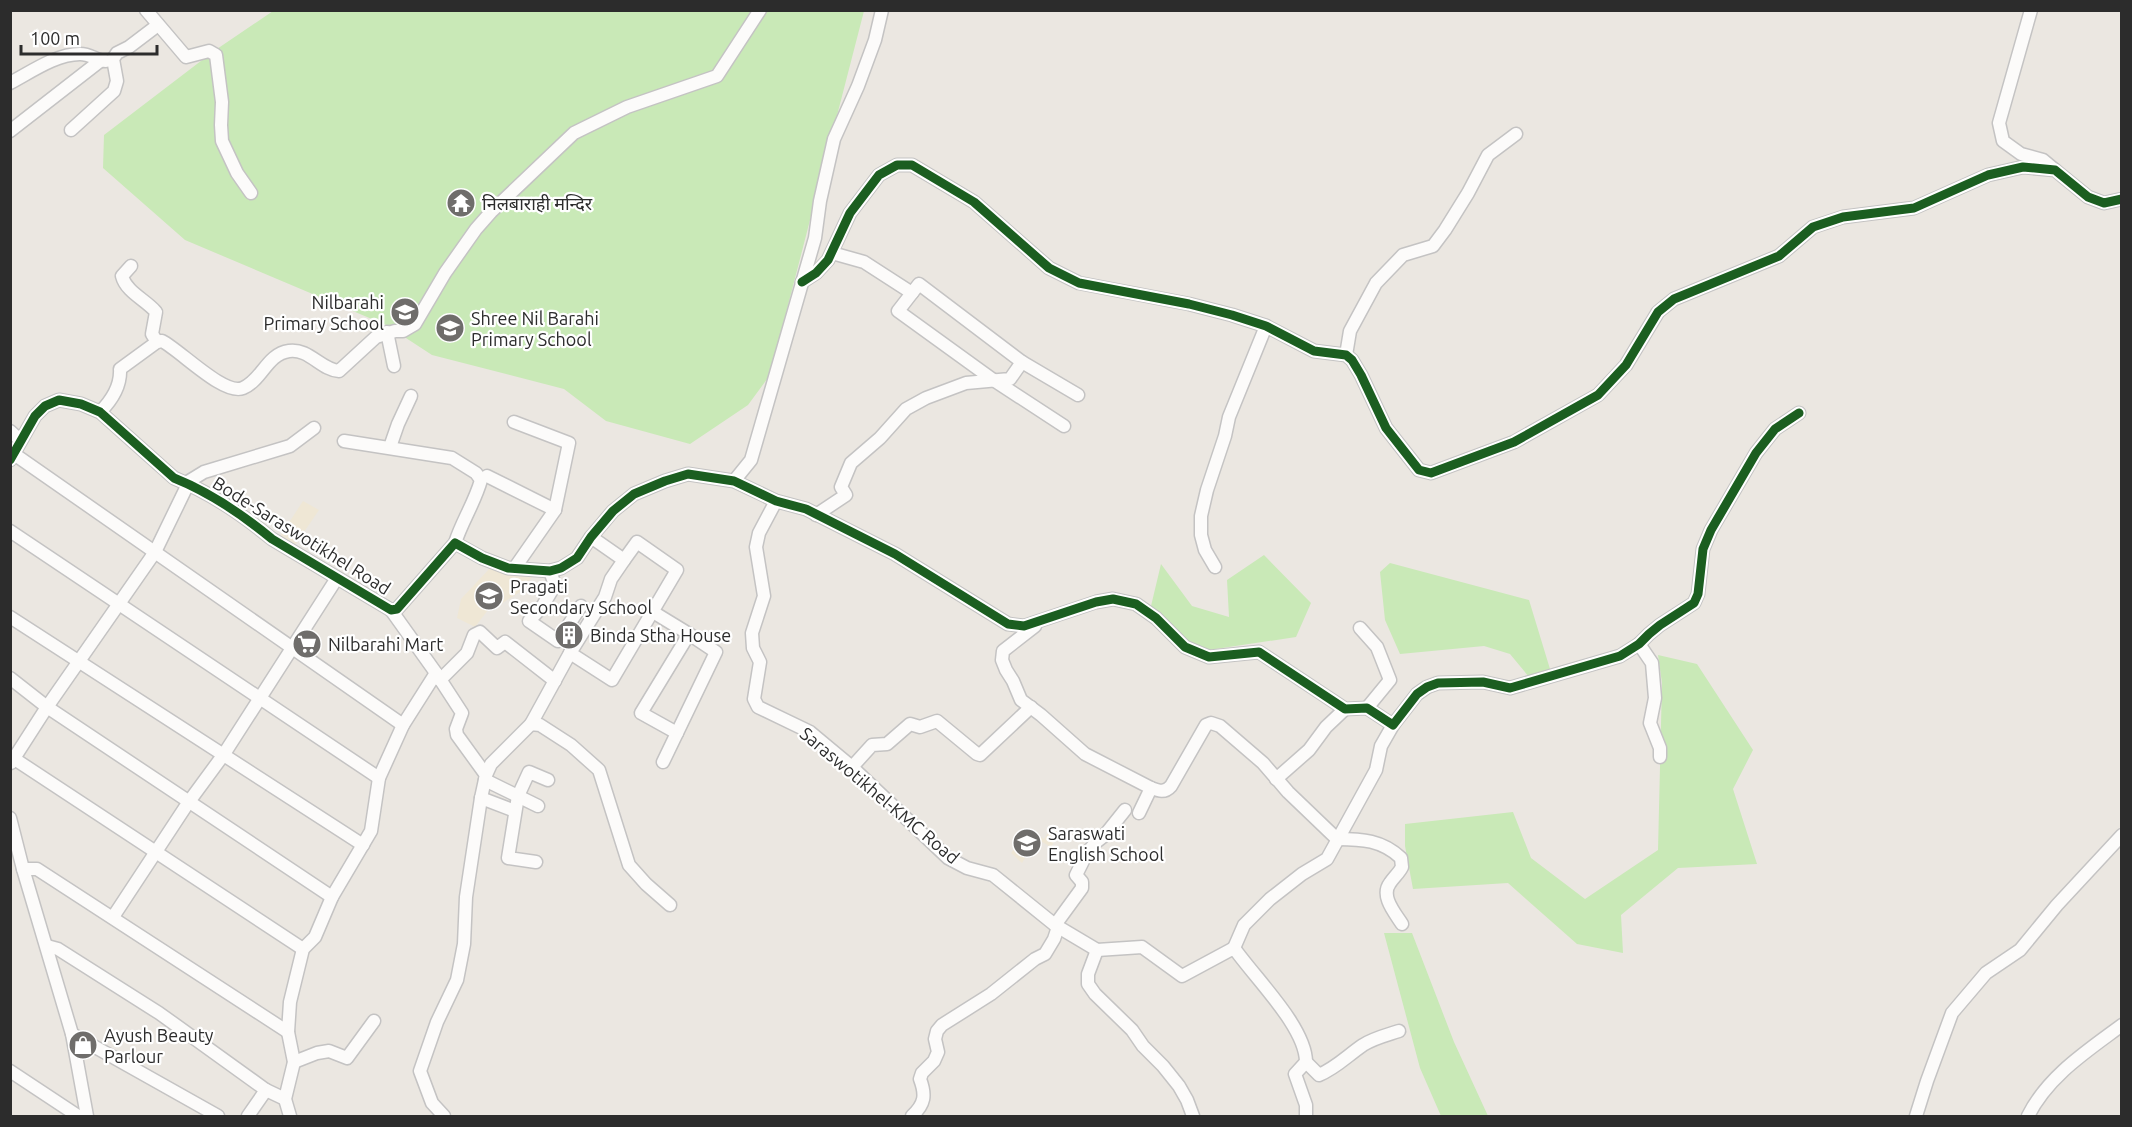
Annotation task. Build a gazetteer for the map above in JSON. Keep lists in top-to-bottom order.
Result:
{
  "streets": {
    "street": ["Bode-Saraswotikhel Road", "Saraswotikhel-KMC Road"]
  },
  "places": {
    "temple": ["निलबाराही मन्दिर"],
    "school or university": [
      "Nilbarahi Primary School",
      "Shree Nil Barahi Primary School",
      "Pragati Secondary School",
      "Saraswati English School"
    ],
    "building": ["Binda Stha House"],
    "supermarket": ["Nilbarahi Mart"],
    "shop": ["Ayush Beauty Parlour"]
  },
  "scale_bar": "100 m"
}
